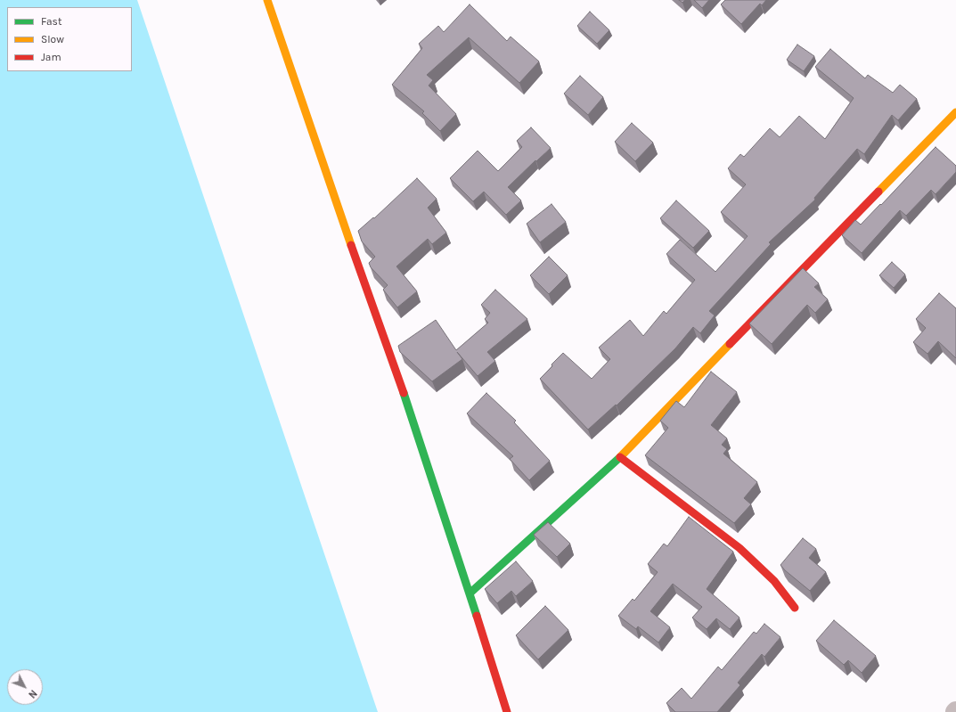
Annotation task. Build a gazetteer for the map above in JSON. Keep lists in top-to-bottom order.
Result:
{
  "legend": ["Fast", "Slow", "Jam"],
  "north": "bottom right"
}
